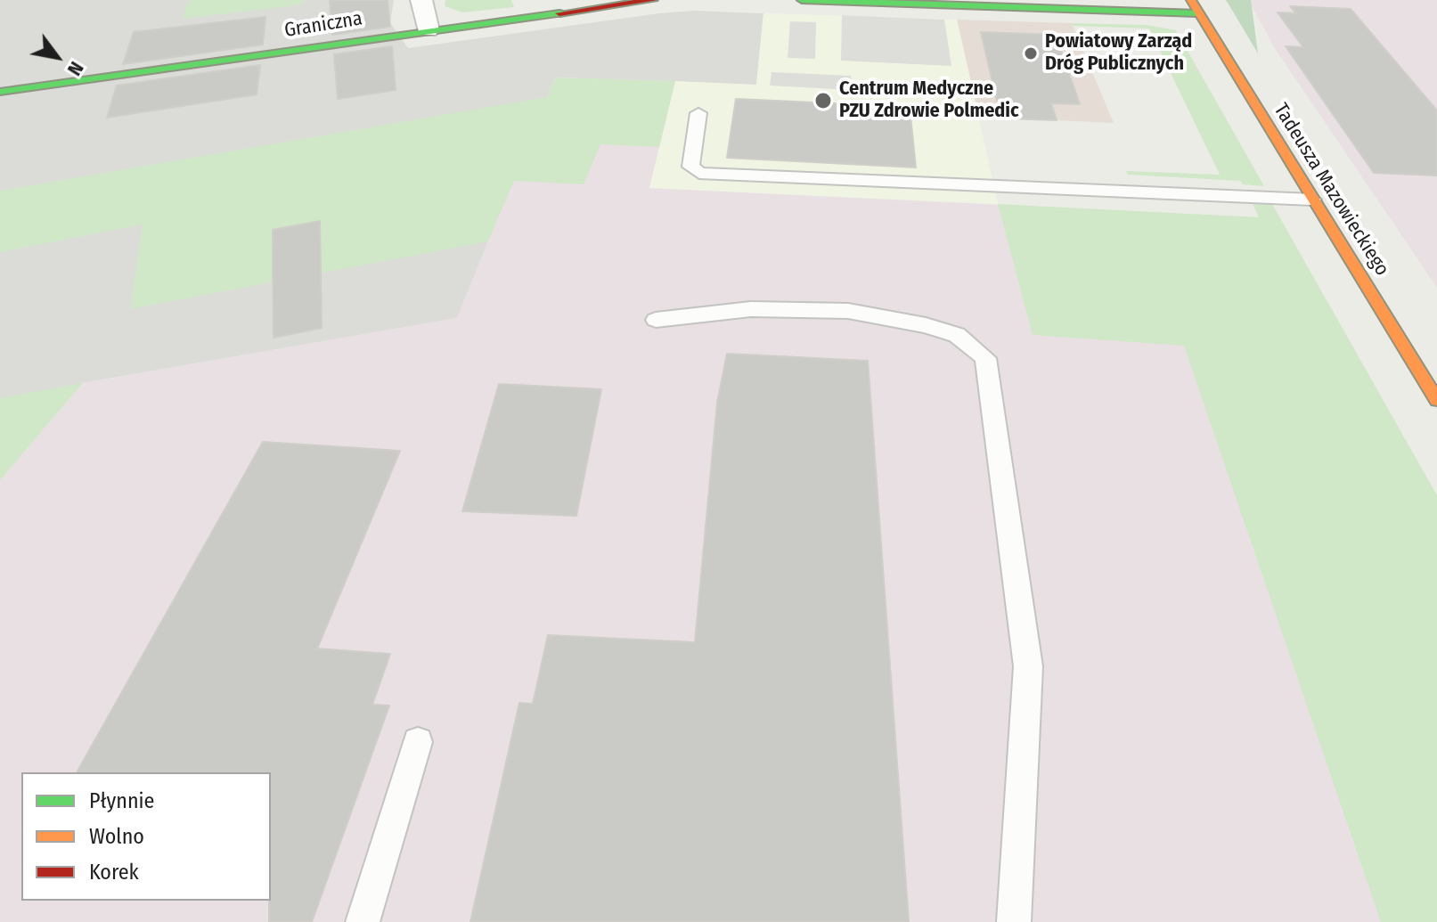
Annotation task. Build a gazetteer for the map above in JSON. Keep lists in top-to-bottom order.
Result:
{
  "streets": {
    "street": ["Graniczna", "Tadeusza Mazowieckiego"]
  },
  "places": ["Powiatowy Zarząd Dróg Publicznych", "Centrum Medyczne PZU Zdrowie Polmedic"],
  "legend": ["Płynnie", "Wolno", "Korek"],
  "north": "bottom right"
}
